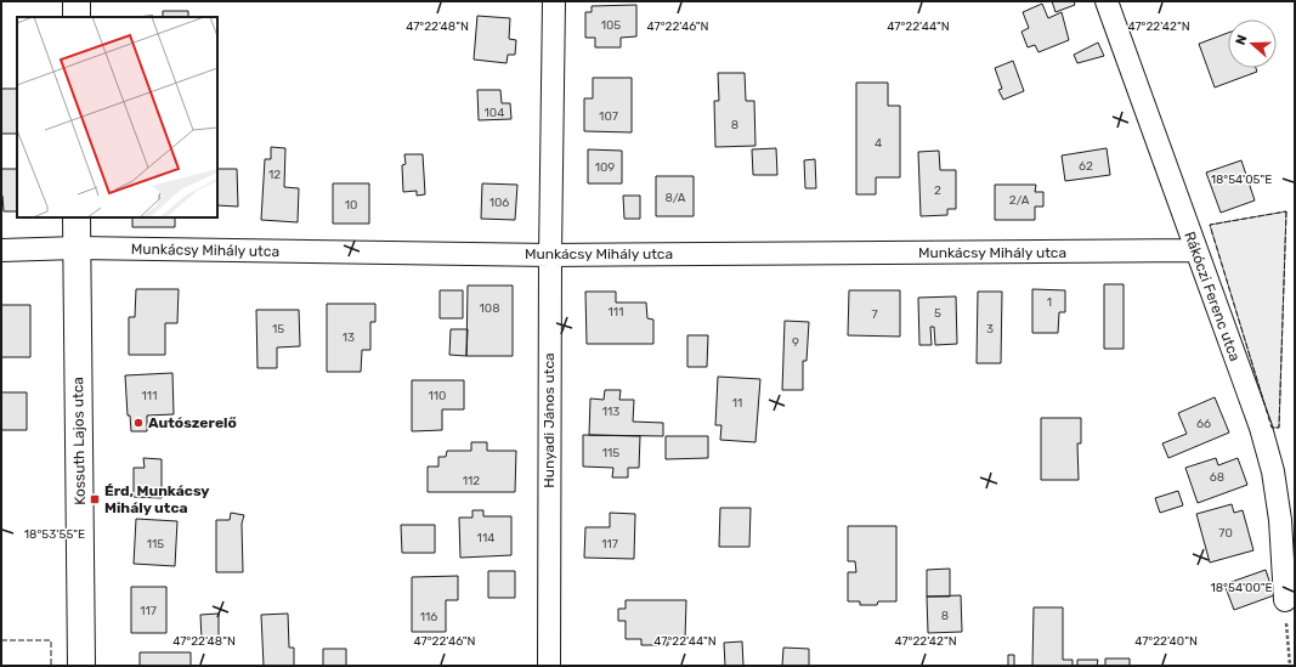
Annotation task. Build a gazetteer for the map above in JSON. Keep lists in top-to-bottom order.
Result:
{
  "streets": {
    "street": [
      "Munkácsy Mihály utca",
      "Rákóczi Ferenc utca",
      "Hunyadi János utca",
      "Kossuth Lajos utca"
    ]
  },
  "crossings": [
    ["Munkácsy Mihály utca", "Rákóczi Ferenc utca"],
    ["Munkácsy Mihály utca", "Hunyadi János utca"],
    ["Munkácsy Mihály utca", "Kossuth Lajos utca"]
  ],
  "places": {
    "other": ["Autószerelő"],
    "transit": ["Érd, Munkácsy Mihály utca"]
  },
  "house_numbers": [
    "105",
    "104",
    "107",
    "8",
    "4",
    "62",
    "109",
    "12",
    "2",
    "8/A",
    "2/A",
    "106",
    "10",
    "1",
    "108",
    "111",
    "5",
    "7",
    "15",
    "3",
    "13",
    "9",
    "111",
    "110",
    "11",
    "113",
    "66",
    "115",
    "68",
    "112",
    "70",
    "114",
    "115",
    "117",
    "117",
    "8",
    "116"
  ],
  "north": "left",
  "coordinates": [
    "47°22'48\"N",
    "47°22'46\"N",
    "47°22'44\"N",
    "47°22'42\"N",
    "18°54'05\"E",
    "18°53'55\"E",
    "18°54'00\"E",
    "47°22'40\"N"
  ]
}
